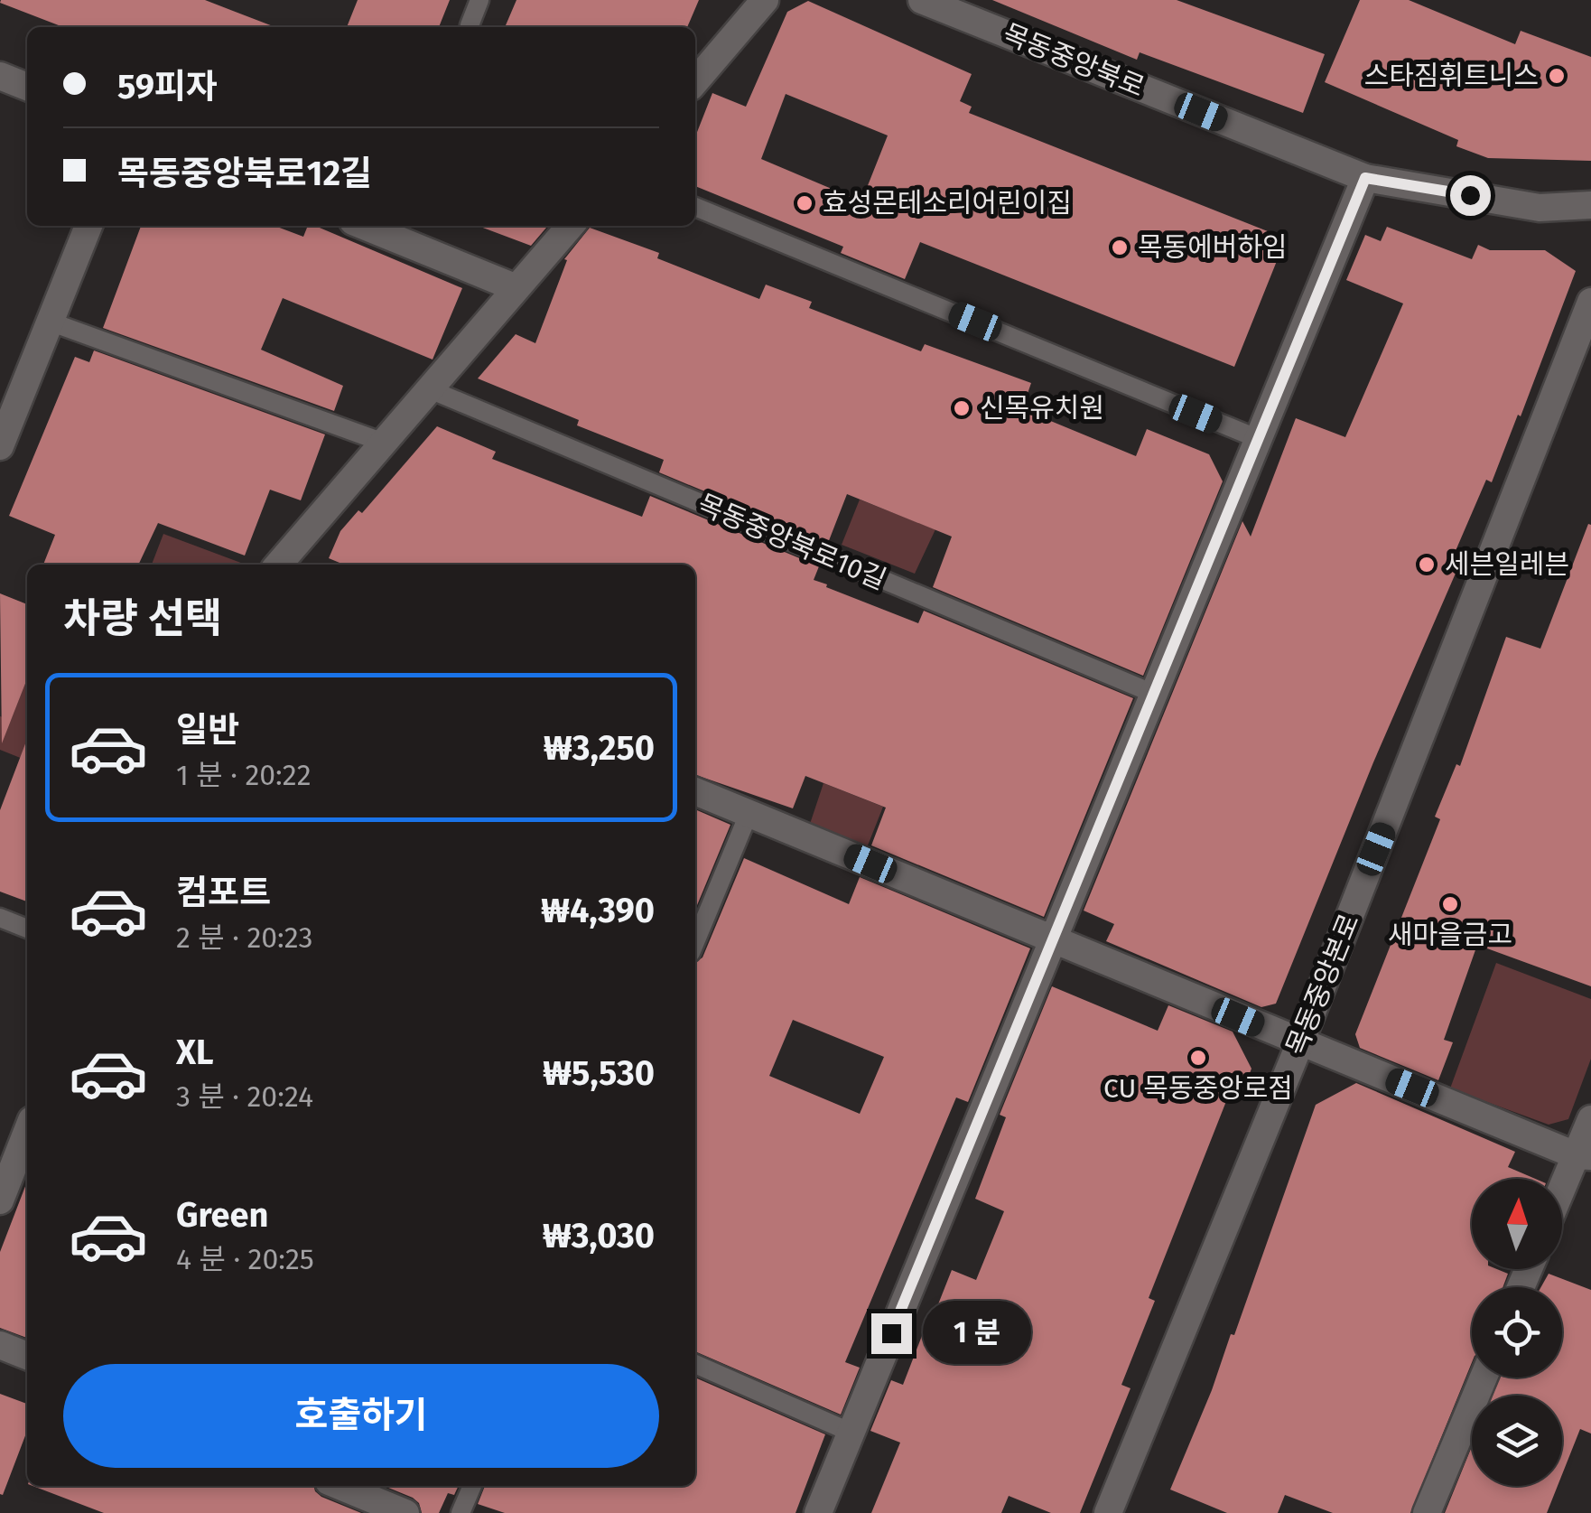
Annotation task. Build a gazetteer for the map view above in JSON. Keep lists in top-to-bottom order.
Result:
{
  "streets": {
    "street": ["목동중앙북로", "목동중앙본로"],
    "lane": ["목동중앙북로10길"]
  },
  "places": [
    "스타짐휘트니스",
    "효성몬테소리어린이집",
    "목동에버하임",
    "신목유치원",
    "세븐일레븐",
    "새마을금고",
    "CU 목동중앙로점"
  ],
  "north": "top",
  "page": {
    "banner": ["59피자", "목동중앙북로12길"],
    "heading": "차량 선택",
    "list": [
      {
        "name": "일반",
        "note": "1 분 · 20:22",
        "value": "₩3,250"
      },
      {
        "name": "컴포트",
        "note": "2 분 · 20:23",
        "value": "₩4,390"
      },
      {
        "name": "XL",
        "note": "3 분 · 20:24",
        "value": "₩5,530"
      },
      {
        "name": "Green",
        "note": "4 분 · 20:25",
        "value": "₩3,030"
      }
    ],
    "bubble": "1 분",
    "buttons": "호출하기"
  }
}
